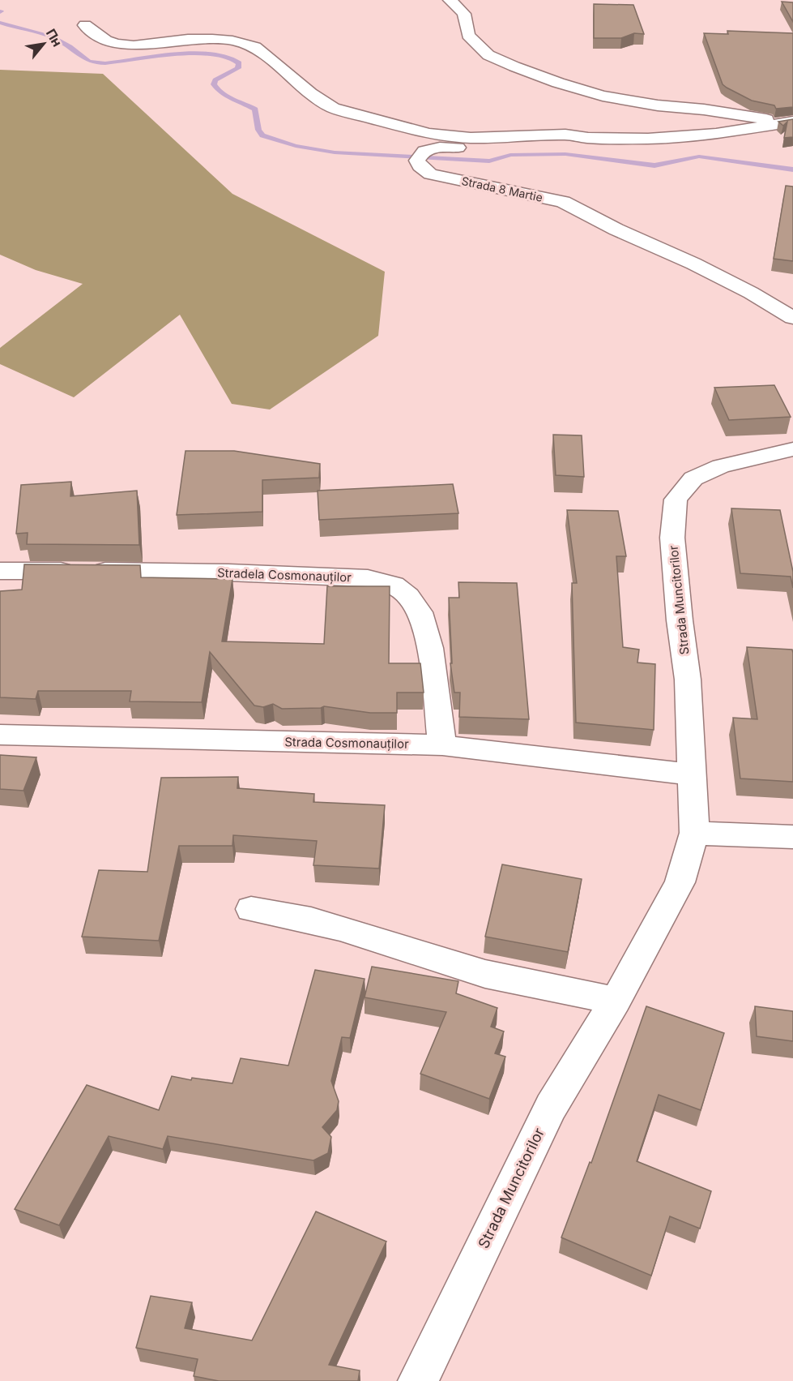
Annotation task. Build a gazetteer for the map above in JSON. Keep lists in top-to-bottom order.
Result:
{
  "streets": {
    "street": [
      "Strada 8 Martie",
      "Stradela Cosmonauților",
      "Strada Muncitorilor",
      "Strada Cosmonauților"
    ]
  },
  "crossings": [
    ["Stradela Cosmonauților", "Strada Cosmonauților"],
    ["Strada Muncitorilor", "Strada Cosmonauților"]
  ],
  "north": "top right"
}
